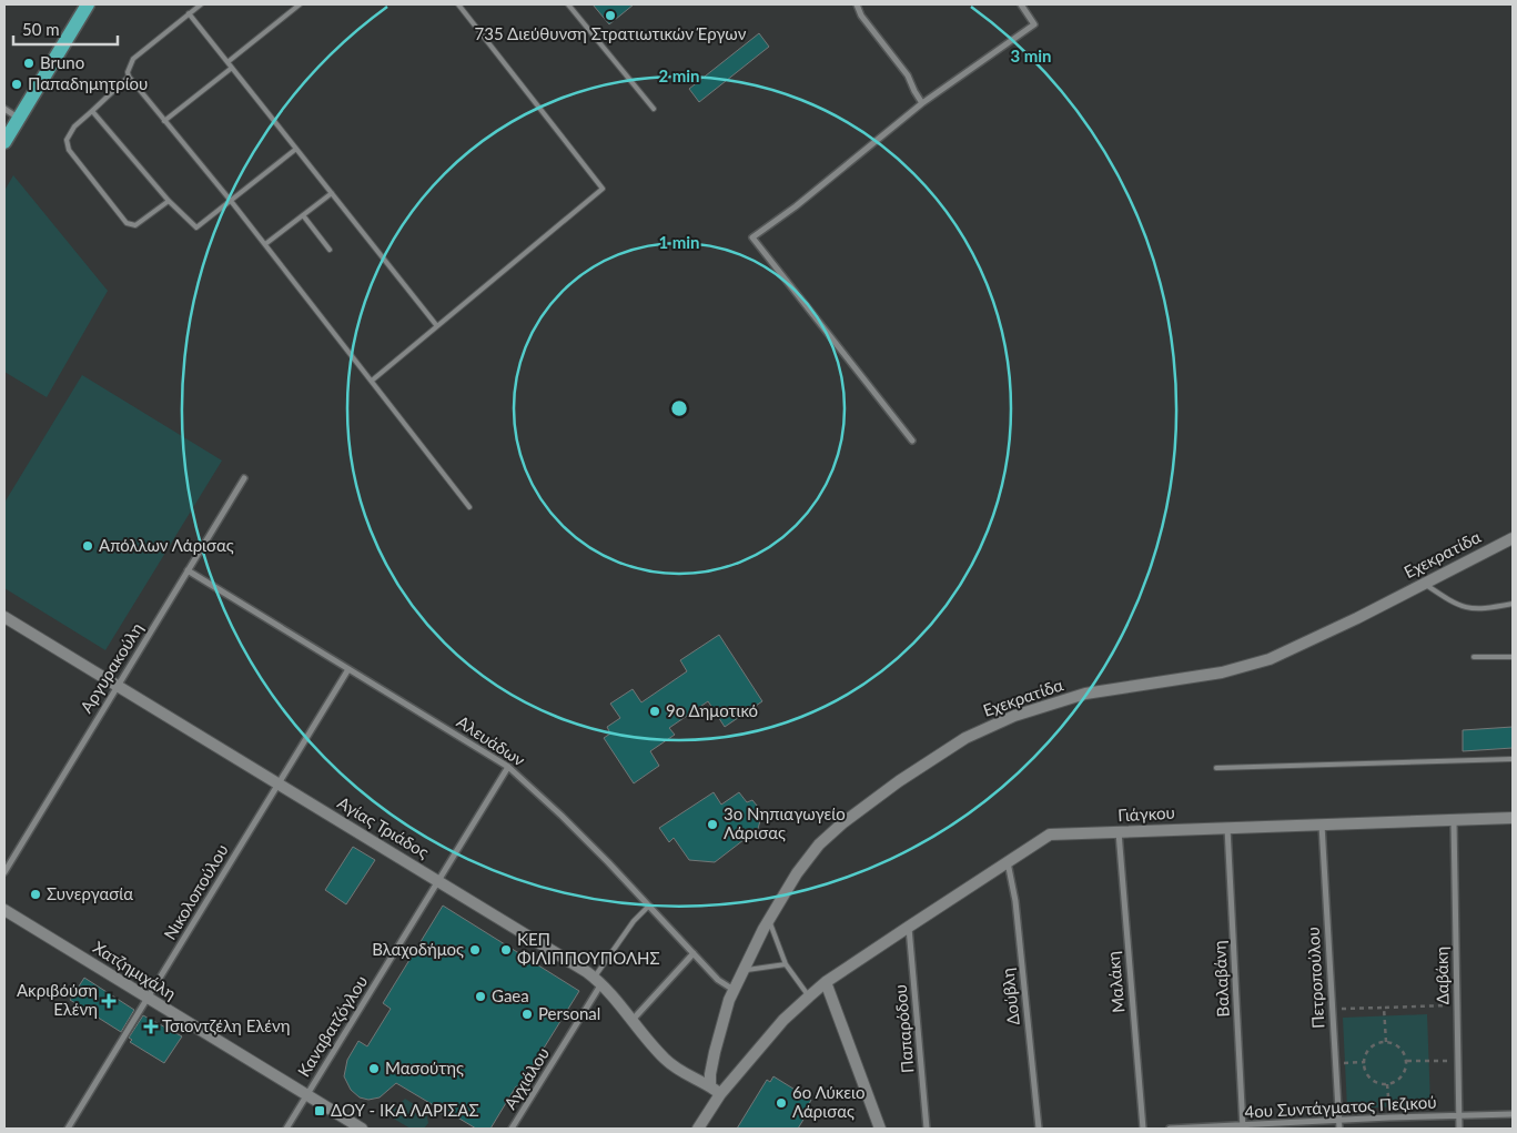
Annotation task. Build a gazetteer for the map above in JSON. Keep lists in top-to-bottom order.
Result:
{
  "streets": {
    "street": [
      "Εχεκρατίδα",
      "Αργυρακούλη",
      "Αλευάδων",
      "Γιάγκου",
      "Αγίας Τριάδος",
      "Νικολοπούλου",
      "Χατζημιχάλη",
      "Δαβάκη",
      "Πετροπούλου",
      "Βαλαβάνη",
      "Μαλάκη",
      "Δούβλη",
      "Καναβατζόγλου",
      "Παπαρόδου",
      "Αγχιάλου",
      "4ου Συντάγματος Πεζικού"
    ]
  },
  "crossings": [
    ["Εχεκρατίδα", "Αλευάδων"],
    ["Εχεκρατίδα", "Αγίας Τριάδος"],
    ["Αργυρακούλη", "Αλευάδων"],
    ["Αργυρακούλη", "Αγίας Τριάδος"],
    ["Αλευάδων", "Νικολοπούλου"],
    ["Αλευάδων", "Καναβατζόγλου"],
    ["Γιάγκου", "Αγίας Τριάδος"],
    ["Γιάγκου", "Δαβάκη"],
    ["Γιάγκου", "Πετροπούλου"],
    ["Γιάγκου", "Βαλαβάνη"],
    ["Γιάγκου", "Μαλάκη"],
    ["Γιάγκου", "Δούβλη"],
    ["Γιάγκου", "Παπαρόδου"],
    ["Αγίας Τριάδος", "Νικολοπούλου"],
    ["Αγίας Τριάδος", "Καναβατζόγλου"],
    ["Αγίας Τριάδος", "Αγχιάλου"],
    ["Νικολοπούλου", "Χατζημιχάλη"],
    ["Χατζημιχάλη", "Καναβατζόγλου"],
    ["Δαβάκη", "4ου Συντάγματος Πεζικού"],
    ["Πετροπούλου", "4ου Συντάγματος Πεζικού"],
    ["Βαλαβάνη", "4ου Συντάγματος Πεζικού"]
  ],
  "places": {
    "other": [
      "735 Διεύθυνση Στρατιωτικών Έργων",
      "Bruno",
      "Παπαδημητρίου",
      "Απόλλων Λάρισας",
      "9ο Δημοτικό",
      "3o Νηπιαγωγείο Λάρισας",
      "Συνεργασία",
      "Βλαχοδήμος",
      "ΚΕΠ ΦΙΛΙΠΠΟΥΠΟΛΗΣ",
      "Gaea",
      "Personal",
      "Μασούτης",
      "6ο Λύκειο Λάρισας"
    ],
    "health": ["Ακριβόύση Ελένη", "Τσιοντζέλη Ελένη"],
    "transit": ["ΔΟΥ - ΙΚΑ ΛΑΡΙΣΑΣ"]
  },
  "scale_bar": "50 m",
  "rings": ["3 min", "2 min", "1 min"]
}
